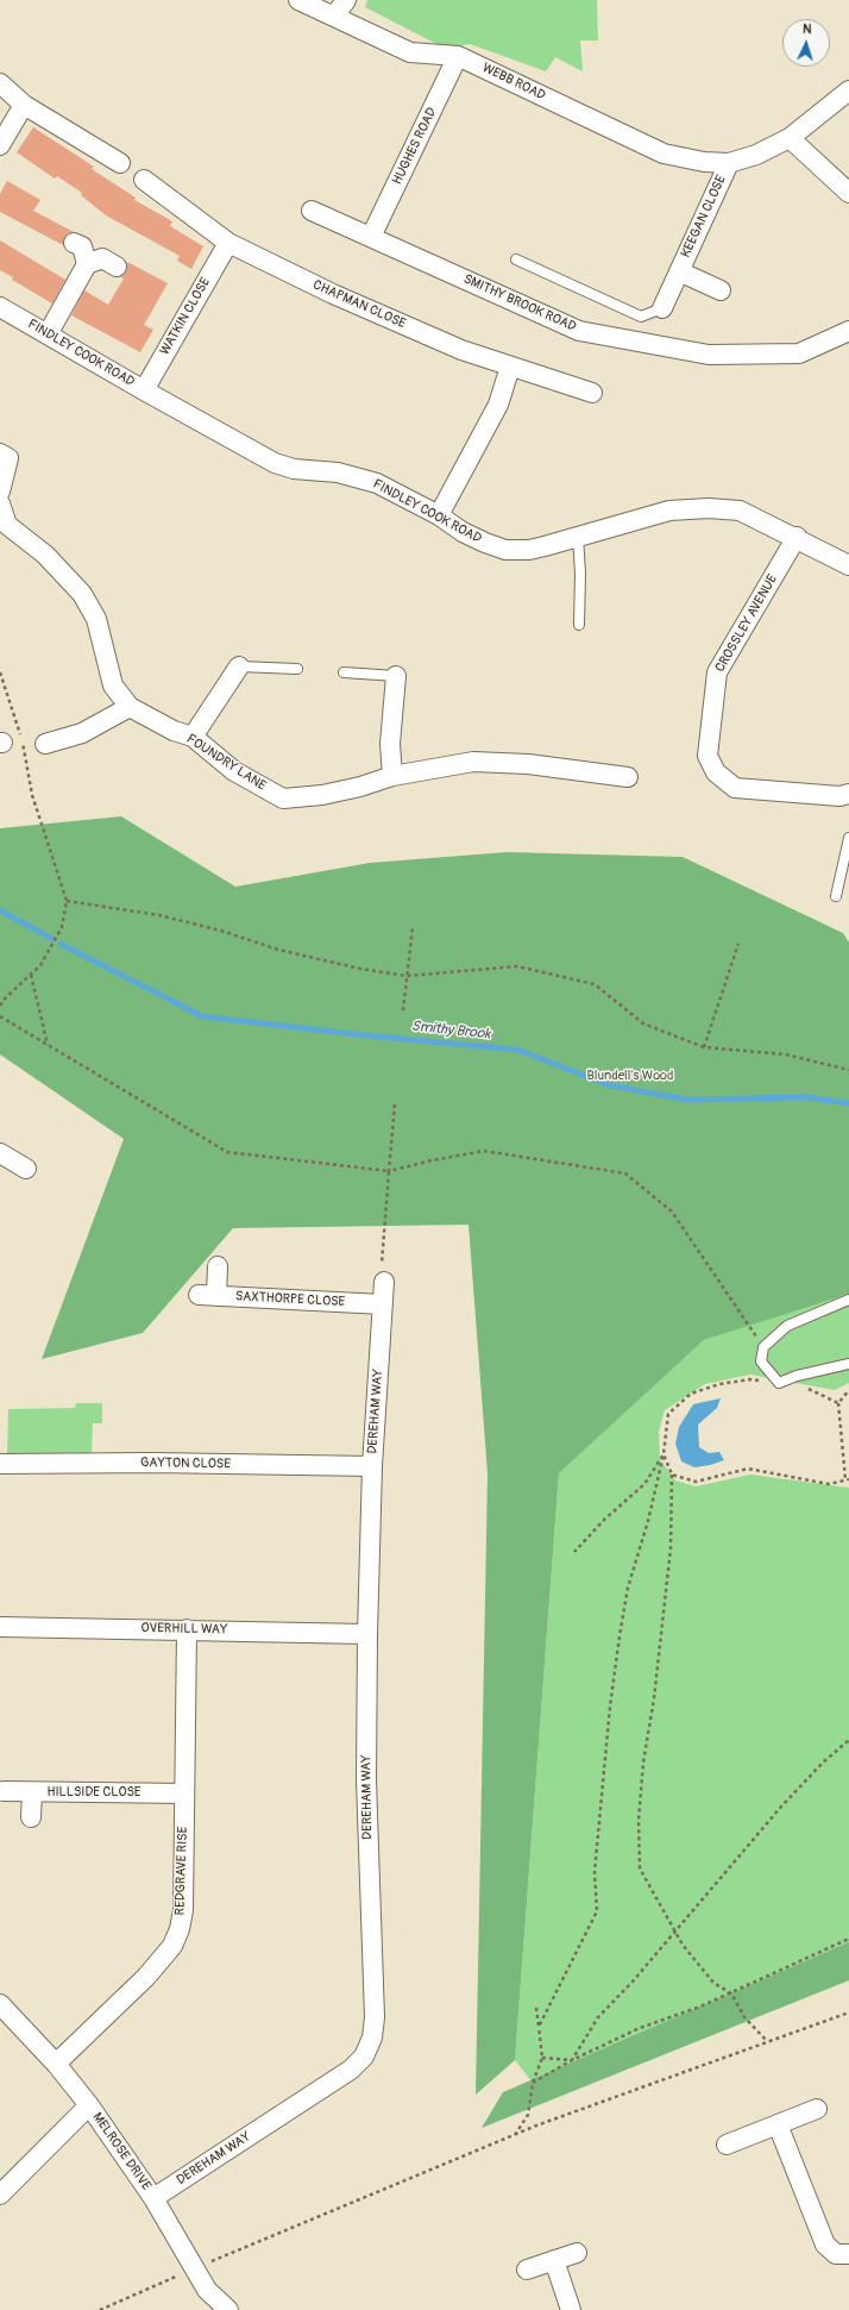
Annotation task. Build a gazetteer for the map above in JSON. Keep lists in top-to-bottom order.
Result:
{
  "streets": {
    "street": [
      "WEBB ROAD",
      "HUGHES ROAD",
      "KEEGAN CLOSE",
      "SMITHY BROOK ROAD",
      "CHAPMAN CLOSE",
      "WATKIN CLOSE",
      "FINDLEY COOK ROAD",
      "CROSSLEY AVENUE",
      "FOUNDRY LANE",
      "SAXTHORPE CLOSE",
      "DEREHAM WAY",
      "GAYTON CLOSE",
      "OVERHILL WAY",
      "HILLSIDE CLOSE",
      "REDGRAVE RISE",
      "MELROSE DRIVE"
    ]
  },
  "crossings": [
    ["WEBB ROAD", "HUGHES ROAD"],
    ["WEBB ROAD", "KEEGAN CLOSE"],
    ["HUGHES ROAD", "SMITHY BROOK ROAD"],
    ["CHAPMAN CLOSE", "WATKIN CLOSE"],
    ["WATKIN CLOSE", "FINDLEY COOK ROAD"],
    ["FINDLEY COOK ROAD", "CROSSLEY AVENUE"],
    ["SAXTHORPE CLOSE", "DEREHAM WAY"],
    ["DEREHAM WAY", "GAYTON CLOSE"],
    ["DEREHAM WAY", "OVERHILL WAY"],
    ["DEREHAM WAY", "MELROSE DRIVE"],
    ["OVERHILL WAY", "REDGRAVE RISE"],
    ["HILLSIDE CLOSE", "REDGRAVE RISE"],
    ["REDGRAVE RISE", "MELROSE DRIVE"]
  ],
  "water": ["Smithy Brook"],
  "parks": ["Blundell's Wood"],
  "north": "top"
}
